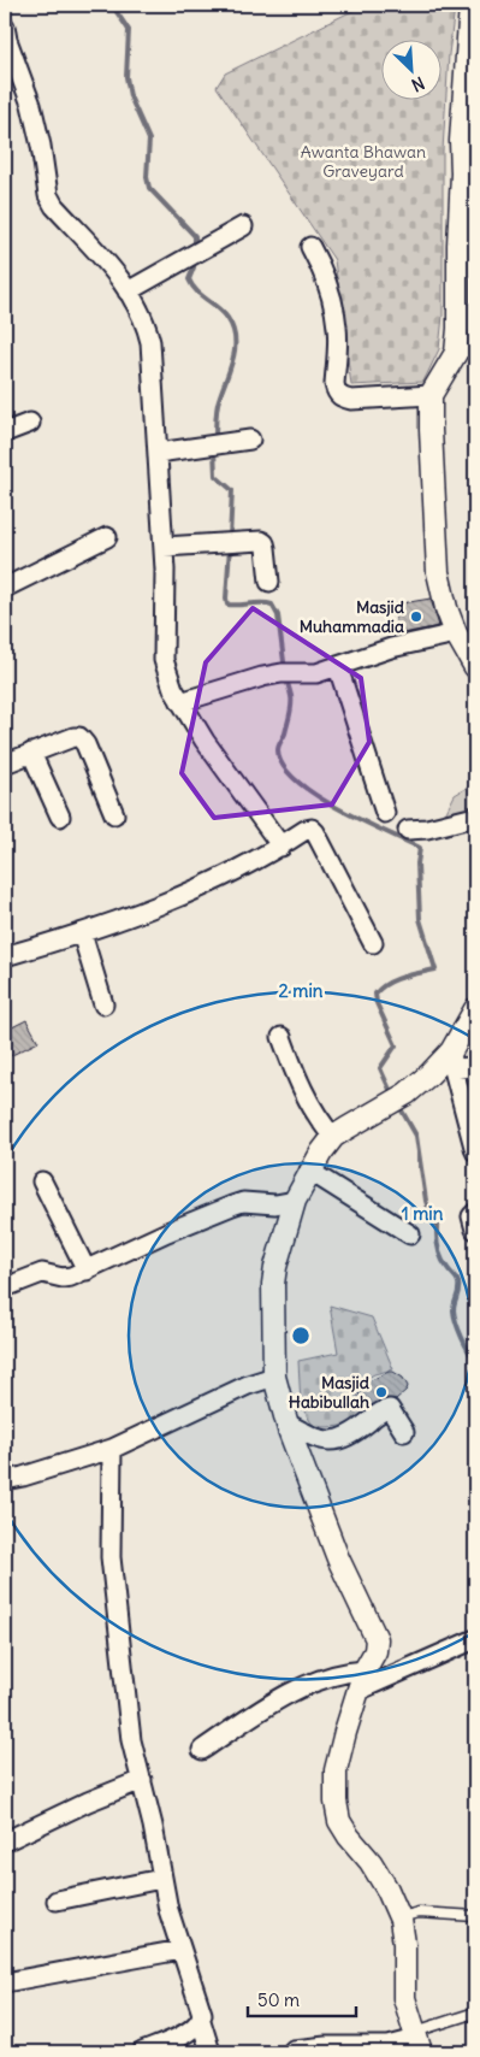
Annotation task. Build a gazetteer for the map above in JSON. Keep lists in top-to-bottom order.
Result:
{
  "parks": ["Awanta Bhawan Graveyard"],
  "places": ["Masjid Muhammadia", "Masjid Habibullah"],
  "scale_bar": "50 m",
  "north": "bottom right",
  "rings": ["2 min", "1 min"]
}
